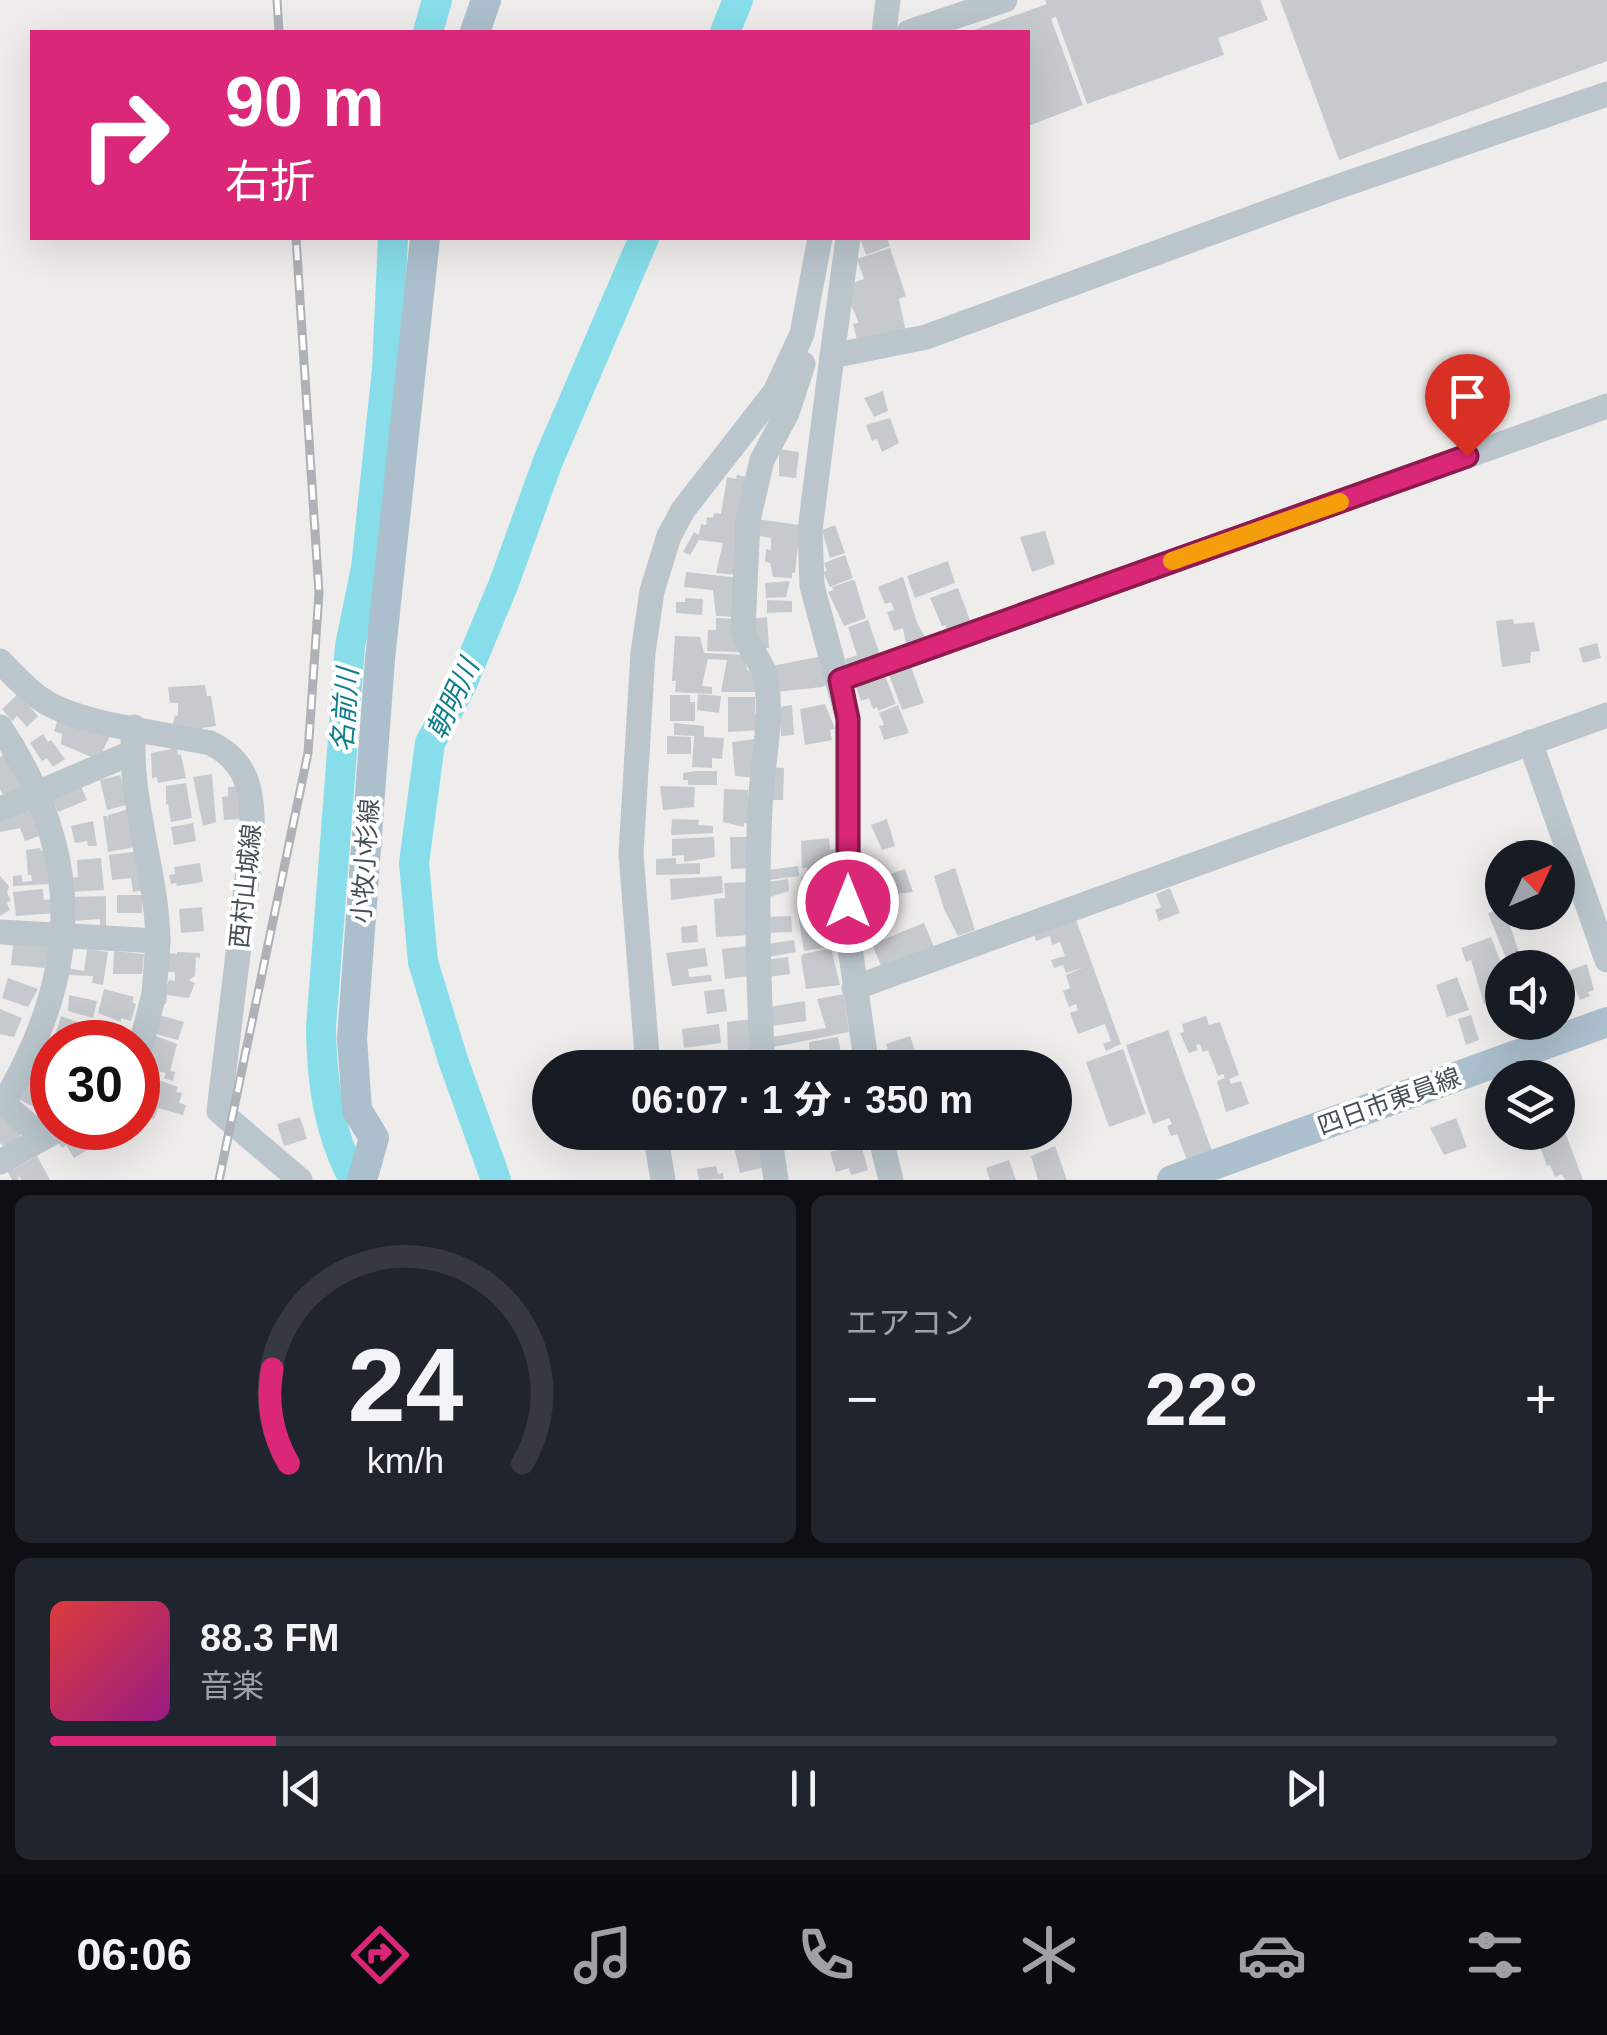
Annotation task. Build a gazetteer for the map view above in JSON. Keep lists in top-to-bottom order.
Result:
{
  "streets": {
    "main road": ["小牧小杉線", "四日市東員線"],
    "street": ["西村山城線"]
  },
  "water": ["朝明川", "名前川"],
  "north": "top right",
  "page": {
    "turn": ["90 m", "右折"],
    "limit": "30",
    "trip": "06:07 · 1 分 · 350 m",
    "tile": "エアコン",
    "heat": ["−", "22°", "+"],
    "song": ["88.3 FM", "音楽"],
    "tabs": "06:06",
    "gauge": ["24", "km/h"]
  }
}
